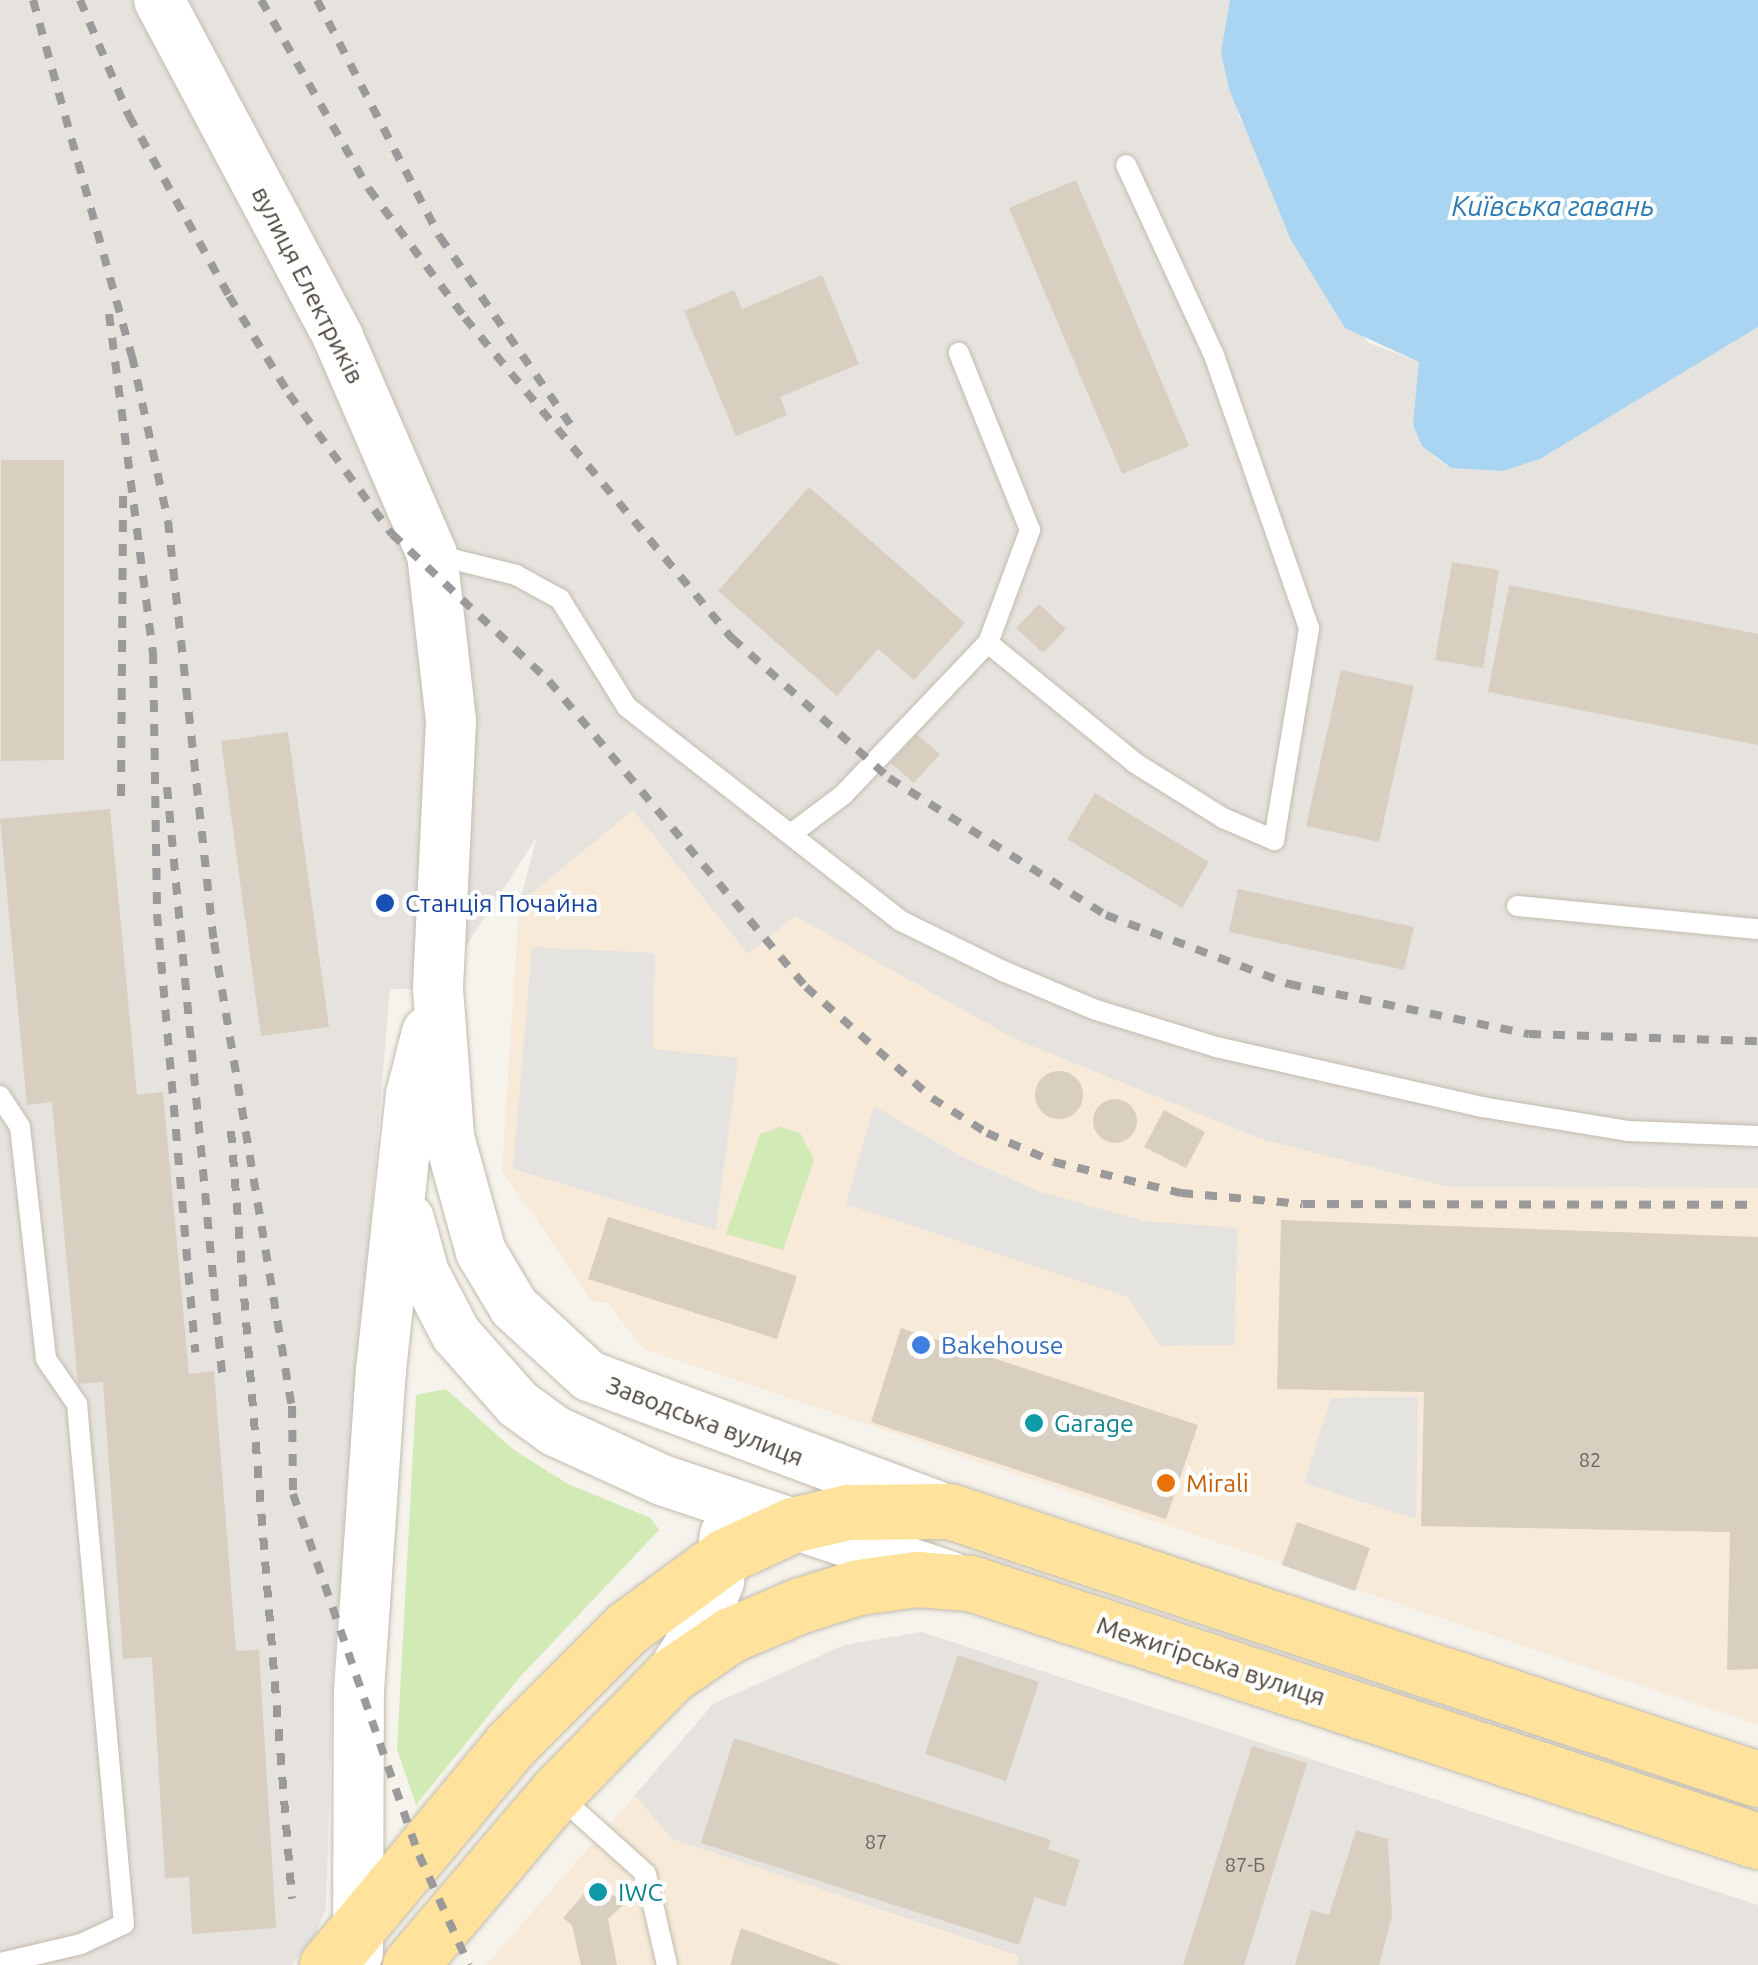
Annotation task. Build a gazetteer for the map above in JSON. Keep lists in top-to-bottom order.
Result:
{
  "streets": {
    "main road": ["Заводська вулиця", "Межигірська вулиця"],
    "street": ["вулиця Електриків"]
  },
  "crossings": [
    ["вулиця Електриків", "Заводська вулиця"],
    ["Заводська вулиця", "Межигірська вулиця"]
  ],
  "water": ["Київська гавань"],
  "places": [
    "Станція Почайна",
    "Bakehouse",
    "Garage",
    "Mirali",
    "IWC"
  ],
  "house_numbers": ["82", "87", "87-Б"]
}
